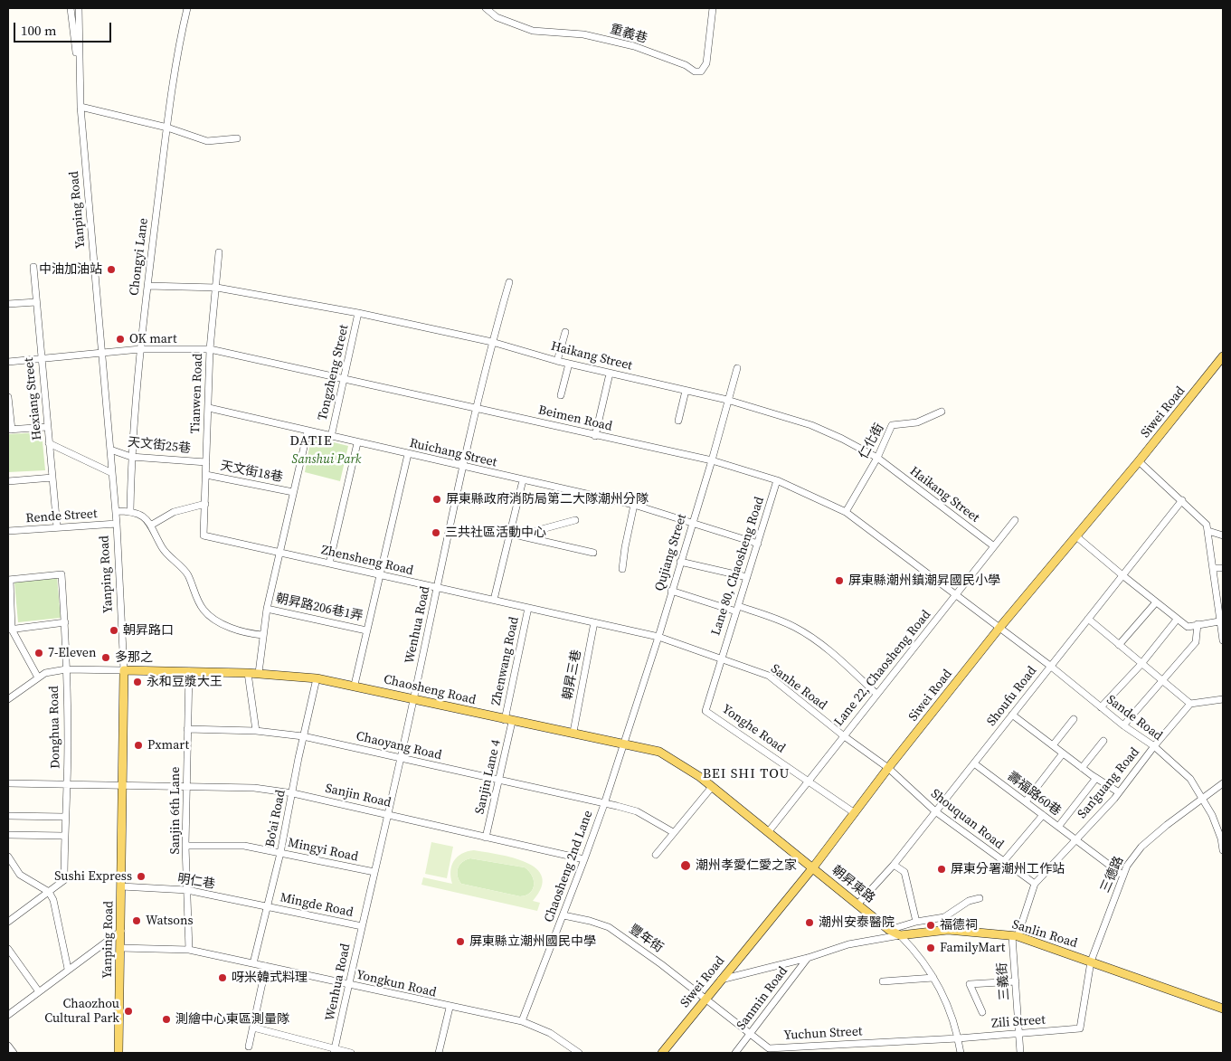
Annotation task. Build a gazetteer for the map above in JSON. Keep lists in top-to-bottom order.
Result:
{
  "streets": {
    "main road": [
      "Yanping Road",
      "Siwei Road",
      "Chaosheng Road",
      "朝昇東路",
      "Sanlin Road"
    ],
    "street": [
      "重義巷",
      "Chongyi Lane",
      "Haikang Street",
      "Tongzheng Street",
      "Tianwen Road",
      "Hexiang Street",
      "Beimen Road",
      "仁化街",
      "天文街25巷",
      "Ruichang Street",
      "天文街18巷",
      "Rende Street",
      "Qujiang Street",
      "Zhensheng Road",
      "Lane 80, Chaosheng Road",
      "朝昇路206巷1弄",
      "Wenhua Road",
      "Zhenwang Road",
      "Lane 22, Chaosheng Road",
      "朝昇三巷",
      "Sanhe Road",
      "Shoufu Road",
      "Sande Road",
      "Donghua Road",
      "Yonghe Road",
      "Chaoyang Road",
      "Sanjin Lane 4",
      "San'guang Road",
      "壽福路60巷",
      "Sanjin Road",
      "Sanjin 6th Lane",
      "Bo'ai Road",
      "Shouquan Road",
      "Mingyi Road",
      "Chaosheng 2nd Lane",
      "三德路",
      "明仁巷",
      "Mingde Road",
      "豐年街",
      "三義街",
      "Yongkun Road",
      "Sanmin Road",
      "Zili Street",
      "Yuchun Street"
    ]
  },
  "crossings": [
    ["Yanping Road", "Beimen Road"],
    ["Yanping Road", "天文街25巷"],
    ["Yanping Road", "Rende Street"],
    ["Yanping Road", "Chaosheng Road"],
    ["Yanping Road", "Sanjin Road"],
    ["Yanping Road", "明仁巷"],
    ["Yanping Road", "Yongkun Road"],
    ["Chongyi Lane", "Haikang Street"],
    ["Chongyi Lane", "Beimen Road"],
    ["Chongyi Lane", "天文街25巷"],
    ["Haikang Street", "Tongzheng Street"],
    ["Haikang Street", "Tianwen Road"],
    ["Haikang Street", "仁化街"],
    ["Haikang Street", "Qujiang Street"],
    ["Haikang Street", "Wenhua Road"],
    ["Haikang Street", "Lane 22, Chaosheng Road"],
    ["Tongzheng Street", "Beimen Road"],
    ["Tongzheng Street", "Ruichang Street"],
    ["Tianwen Road", "Beimen Road"],
    ["Tianwen Road", "天文街25巷"],
    ["Tianwen Road", "Ruichang Street"],
    ["Tianwen Road", "天文街18巷"],
    ["Tianwen Road", "Zhensheng Road"],
    ["Hexiang Street", "Beimen Road"],
    ["Hexiang Street", "Rende Street"],
    ["Siwei Road", "Beimen Road"],
    ["Siwei Road", "Sanhe Road"],
    ["Siwei Road", "Chaosheng Road"],
    ["Siwei Road", "Sande Road"],
    ["Siwei Road", "Yonghe Road"],
    ["Siwei Road", "Shouquan Road"],
    ["Siwei Road", "朝昇東路"],
    ["Siwei Road", "Sanlin Road"],
    ["Siwei Road", "豐年街"],
    ["Siwei Road", "Yuchun Street"],
    ["Beimen Road", "仁化街"],
    ["Beimen Road", "Qujiang Street"],
    ["Beimen Road", "Lane 80, Chaosheng Road"],
    ["Beimen Road", "Wenhua Road"],
    ["Beimen Road", "Lane 22, Chaosheng Road"],
    ["Beimen Road", "Sande Road"],
    ["Ruichang Street", "Qujiang Street"],
    ["Ruichang Street", "Lane 80, Chaosheng Road"],
    ["Ruichang Street", "Wenhua Road"],
    ["Qujiang Street", "Zhensheng Road"],
    ["Qujiang Street", "Sanhe Road"],
    ["Qujiang Street", "Chaosheng Road"],
    ["Qujiang Street", "Chaosheng 2nd Lane"],
    ["Zhensheng Road", "Wenhua Road"],
    ["Zhensheng Road", "Zhenwang Road"],
    ["Zhensheng Road", "朝昇三巷"],
    ["Zhensheng Road", "Sanhe Road"],
    ["Lane 80, Chaosheng Road", "Sanhe Road"],
    ["Lane 80, Chaosheng Road", "Yonghe Road"],
    ["Wenhua Road", "Chaosheng Road"],
    ["Wenhua Road", "Chaoyang Road"],
    ["Wenhua Road", "Sanjin Road"],
    ["Wenhua Road", "Mingyi Road"],
    ["Wenhua Road", "Mingde Road"],
    ["Wenhua Road", "Yongkun Road"],
    ["Zhenwang Road", "Chaosheng Road"],
    ["Zhenwang Road", "Sanjin Lane 4"],
    ["Lane 22, Chaosheng Road", "Sanhe Road"],
    ["Lane 22, Chaosheng Road", "Chaosheng Road"],
    ["Lane 22, Chaosheng Road", "Yonghe Road"],
    ["朝昇三巷", "Chaosheng Road"],
    ["Sanhe Road", "Yonghe Road"],
    ["Sanhe Road", "Shouquan Road"],
    ["Chaosheng Road", "Donghua Road"],
    ["Chaosheng Road", "Sanjin Lane 4"],
    ["Chaosheng Road", "Sanjin 6th Lane"],
    ["Chaosheng Road", "Bo'ai Road"],
    ["Chaosheng Road", "Chaosheng 2nd Lane"],
    ["Chaosheng Road", "朝昇東路"],
    ["Shoufu Road", "Sande Road"],
    ["Shoufu Road", "壽福路60巷"],
    ["Shoufu Road", "Shouquan Road"],
    ["Shoufu Road", "朝昇東路"],
    ["Sande Road", "San'guang Road"],
    ["Sande Road", "三德路"],
    ["Donghua Road", "Sanjin Road"],
    ["Chaoyang Road", "Sanjin Lane 4"],
    ["Chaoyang Road", "Sanjin 6th Lane"],
    ["Chaoyang Road", "Bo'ai Road"],
    ["Chaoyang Road", "Chaosheng 2nd Lane"],
    ["Sanjin Lane 4", "Sanjin Road"],
    ["San'guang Road", "壽福路60巷"],
    ["壽福路60巷", "三德路"],
    ["Sanjin Road", "Sanjin 6th Lane"],
    ["Sanjin Road", "Bo'ai Road"],
    ["Sanjin Road", "Chaosheng 2nd Lane"],
    ["Sanjin 6th Lane", "Mingyi Road"],
    ["Sanjin 6th Lane", "明仁巷"],
    ["Sanjin 6th Lane", "Yongkun Road"],
    ["Bo'ai Road", "Mingyi Road"],
    ["Bo'ai Road", "明仁巷"],
    ["Bo'ai Road", "Mingde Road"],
    ["Bo'ai Road", "Yongkun Road"],
    ["Chaosheng 2nd Lane", "豐年街"],
    ["Chaosheng 2nd Lane", "Yongkun Road"],
    ["三德路", "Sanlin Road"],
    ["三德路", "Zili Street"],
    ["明仁巷", "Mingde Road"],
    ["朝昇東路", "Sanlin Road"],
    ["Sanlin Road", "三義街"],
    ["Sanlin Road", "Sanmin Road"],
    ["豐年街", "Yuchun Street"],
    ["三義街", "Zili Street"],
    ["Sanmin Road", "Yuchun Street"],
    ["Zili Street", "Yuchun Street"]
  ],
  "districts": ["DATIE", "BEI SHI TOU"],
  "parks": ["Sanshui Park"],
  "places": [
    "中油加油站",
    "OK mart",
    "屏東縣政府消防局第二大隊潮州分隊",
    "三共社區活動中心",
    "屏東縣潮州鎮潮昇國民小學",
    "朝昇路口",
    "7-Eleven",
    "多那之",
    "永和豆漿大王",
    "Pxmart",
    "潮州孝愛仁愛之家",
    "屏東分署潮州工作站",
    "Sushi Express",
    "Watsons",
    "潮州安泰醫院",
    "福德祠",
    "屏東縣立潮州國民中學",
    "FamilyMart",
    "呀米韓式料理",
    "Chaozhou Cultural Park",
    "測繪中心東區測量隊"
  ],
  "scale_bar": "100 m"
}
